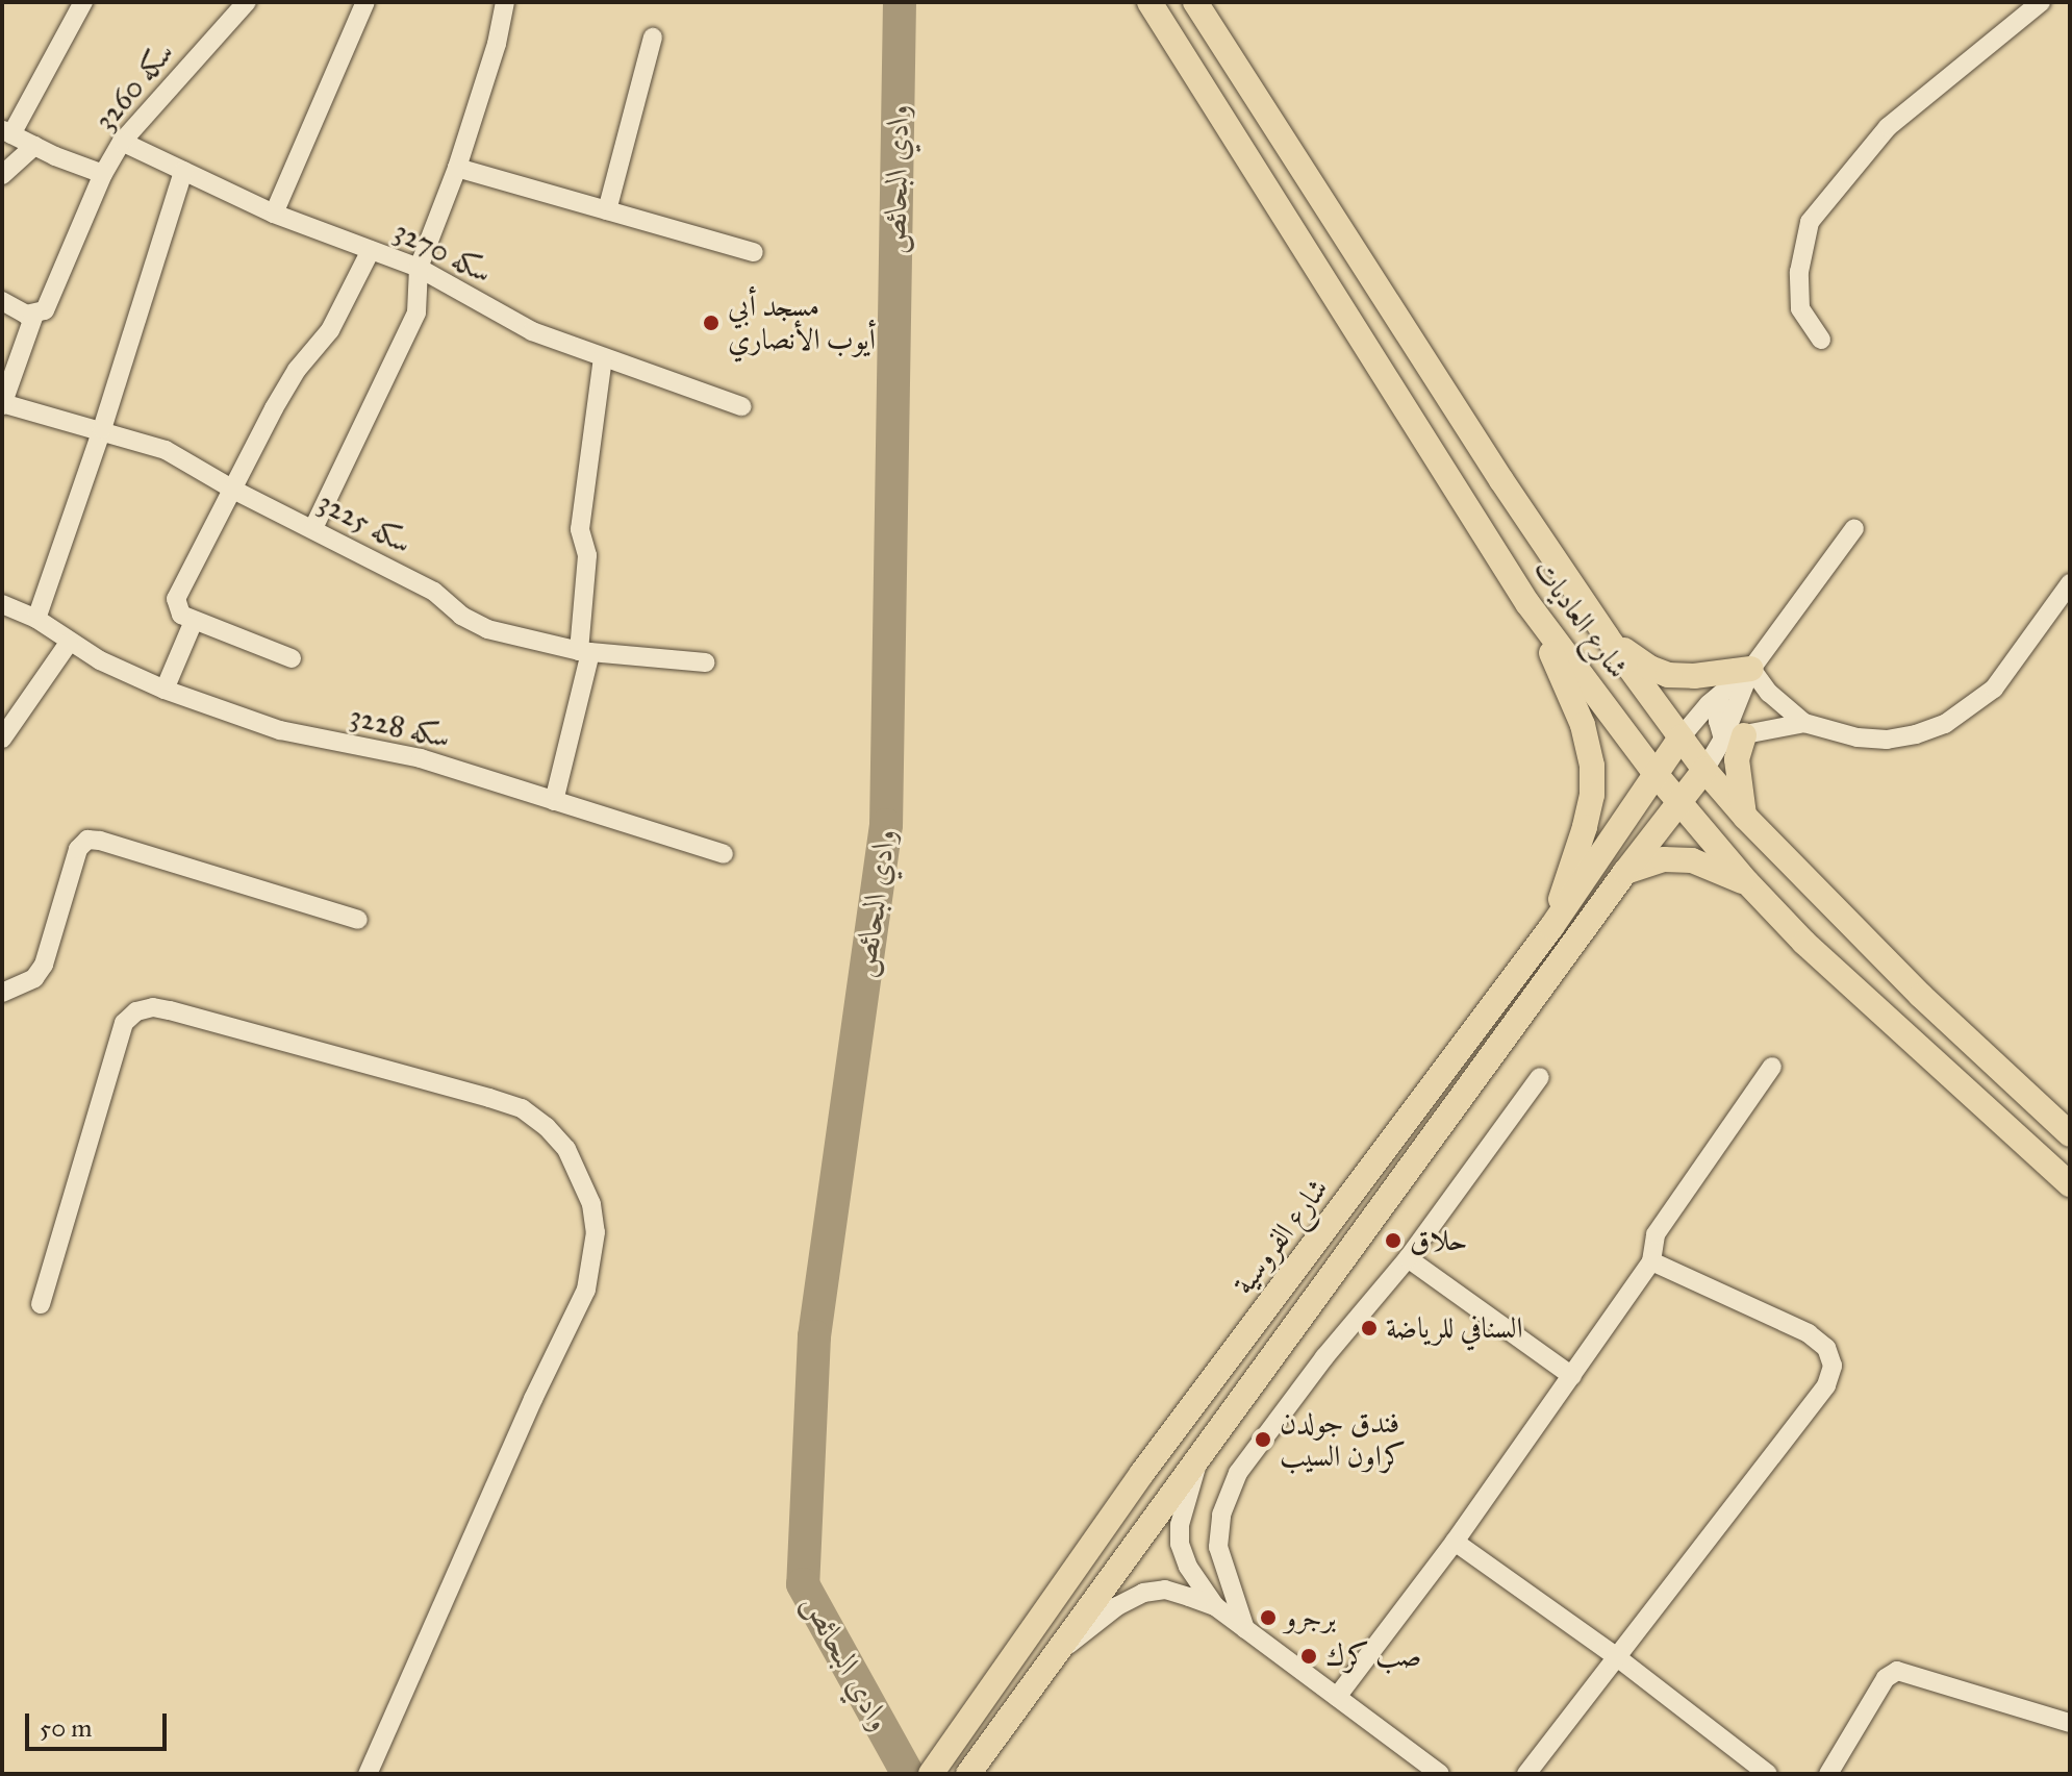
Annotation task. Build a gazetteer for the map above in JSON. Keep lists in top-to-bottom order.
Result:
{
  "streets": {
    "main road": ["شارع العاديات", "شارع الفروسية"],
    "street": [
      "سكه 3260",
      "سكه 3270",
      "سكه 3225",
      "سكه 3228"
    ]
  },
  "crossings": [
    ["سكه 3260", "سكه 3270"],
    ["سكه 3260", "سكه 3225"],
    ["شارع العاديات", "شارع الفروسية"]
  ],
  "water": ["وادي البحائص"],
  "places": [
    "مسجد أبي أيوب الأنصاري",
    "حلاق",
    "السنافي للرياضة",
    "فندق جولدن كراون السيب",
    "برجرو",
    "صب كرك"
  ],
  "scale_bar": "50 m"
}
